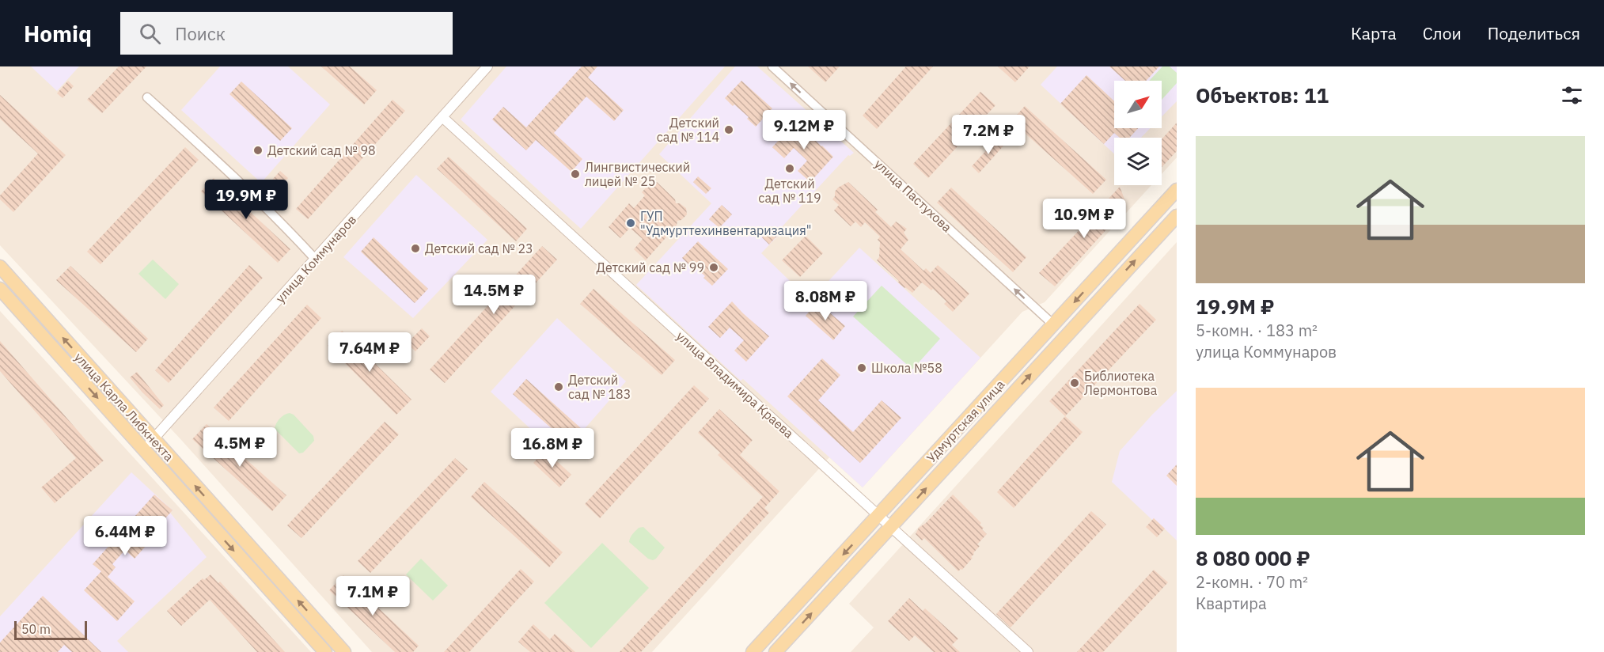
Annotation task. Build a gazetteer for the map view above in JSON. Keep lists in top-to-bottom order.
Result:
{
  "streets": {
    "main road": ["улица Карла Либкнехта", "Удмуртская улица"],
    "street": ["улица Пастухова", "улица Коммунаров", "улица Владимира Краева"]
  },
  "crossings": [
    ["улица Пастухова", "Удмуртская улица"],
    ["улица Коммунаров", "улица Владимира Краева"],
    ["улица Коммунаров", "улица Карла Либкнехта"],
    ["улица Владимира Краева", "Удмуртская улица"]
  ],
  "one_way": ["улица Пастухова"],
  "places": [
    "Детский сад № 114",
    "Детский сад № 98",
    "Детский сад № 119",
    "Лингвистический лицей № 25",
    "ГУП \"Удмурттехинвентаризация\"",
    "Детский сад № 23",
    "Детский сад № 99",
    "Школа №58",
    "Библиотека Лермонтова",
    "Детский сад № 183"
  ],
  "scale_bar": "50 m",
  "north": "top right",
  "page": {
    "header": "Homiq",
    "search": "Поиск",
    "nav": ["Карта", "Слои", "Поделиться"],
    "heading": "Объектов: 11",
    "price": [
      "9.12M ₽",
      "7.2M ₽",
      "19.9M ₽",
      "10.9M ₽",
      "14.5M ₽",
      "8.08M ₽",
      "7.64M ₽",
      "4.5M ₽",
      "16.8M ₽",
      "6.44M ₽",
      "7.1M ₽"
    ],
    "list": [
      {
        "name": "19.9M ₽",
        "note": "5-комн. · 183 m² · улица Коммунаров"
      },
      {
        "name": "8 080 000 ₽",
        "note": "2-комн. · 70 m² · Квартира"
      }
    ],
    "scale": "50 m"
  }
}
